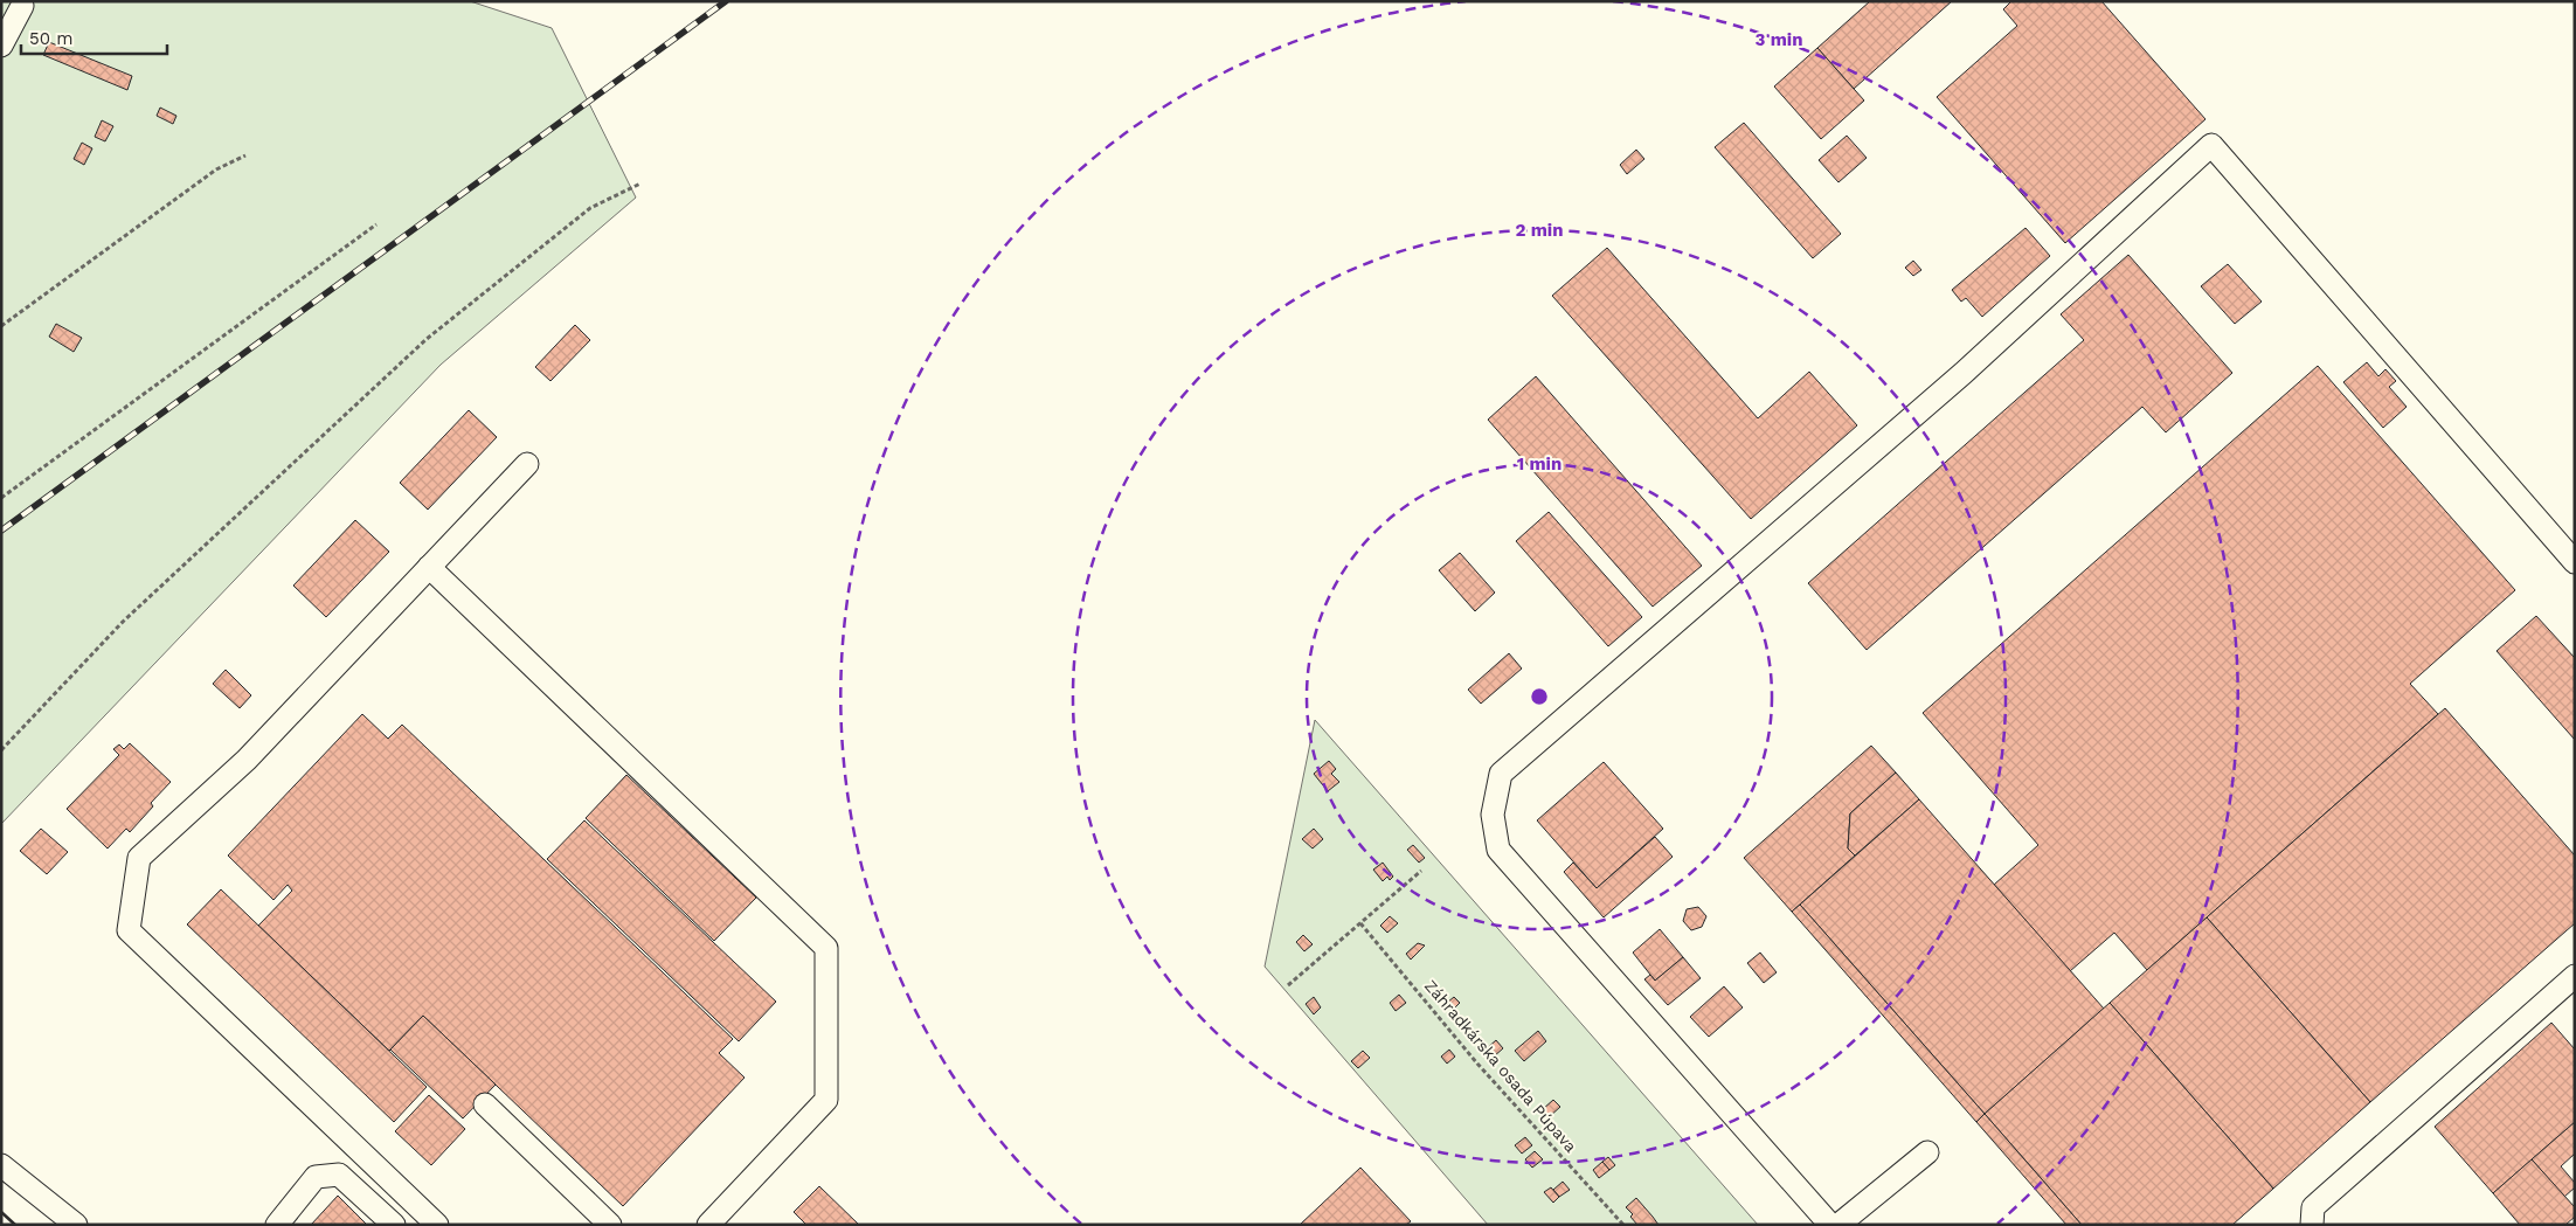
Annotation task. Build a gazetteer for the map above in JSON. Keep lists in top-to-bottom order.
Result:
{
  "streets": {
    "path": ["Záhradkárska osada Púpava"]
  },
  "scale_bar": "50 m",
  "rings": ["3 min", "2 min", "1 min"]
}
